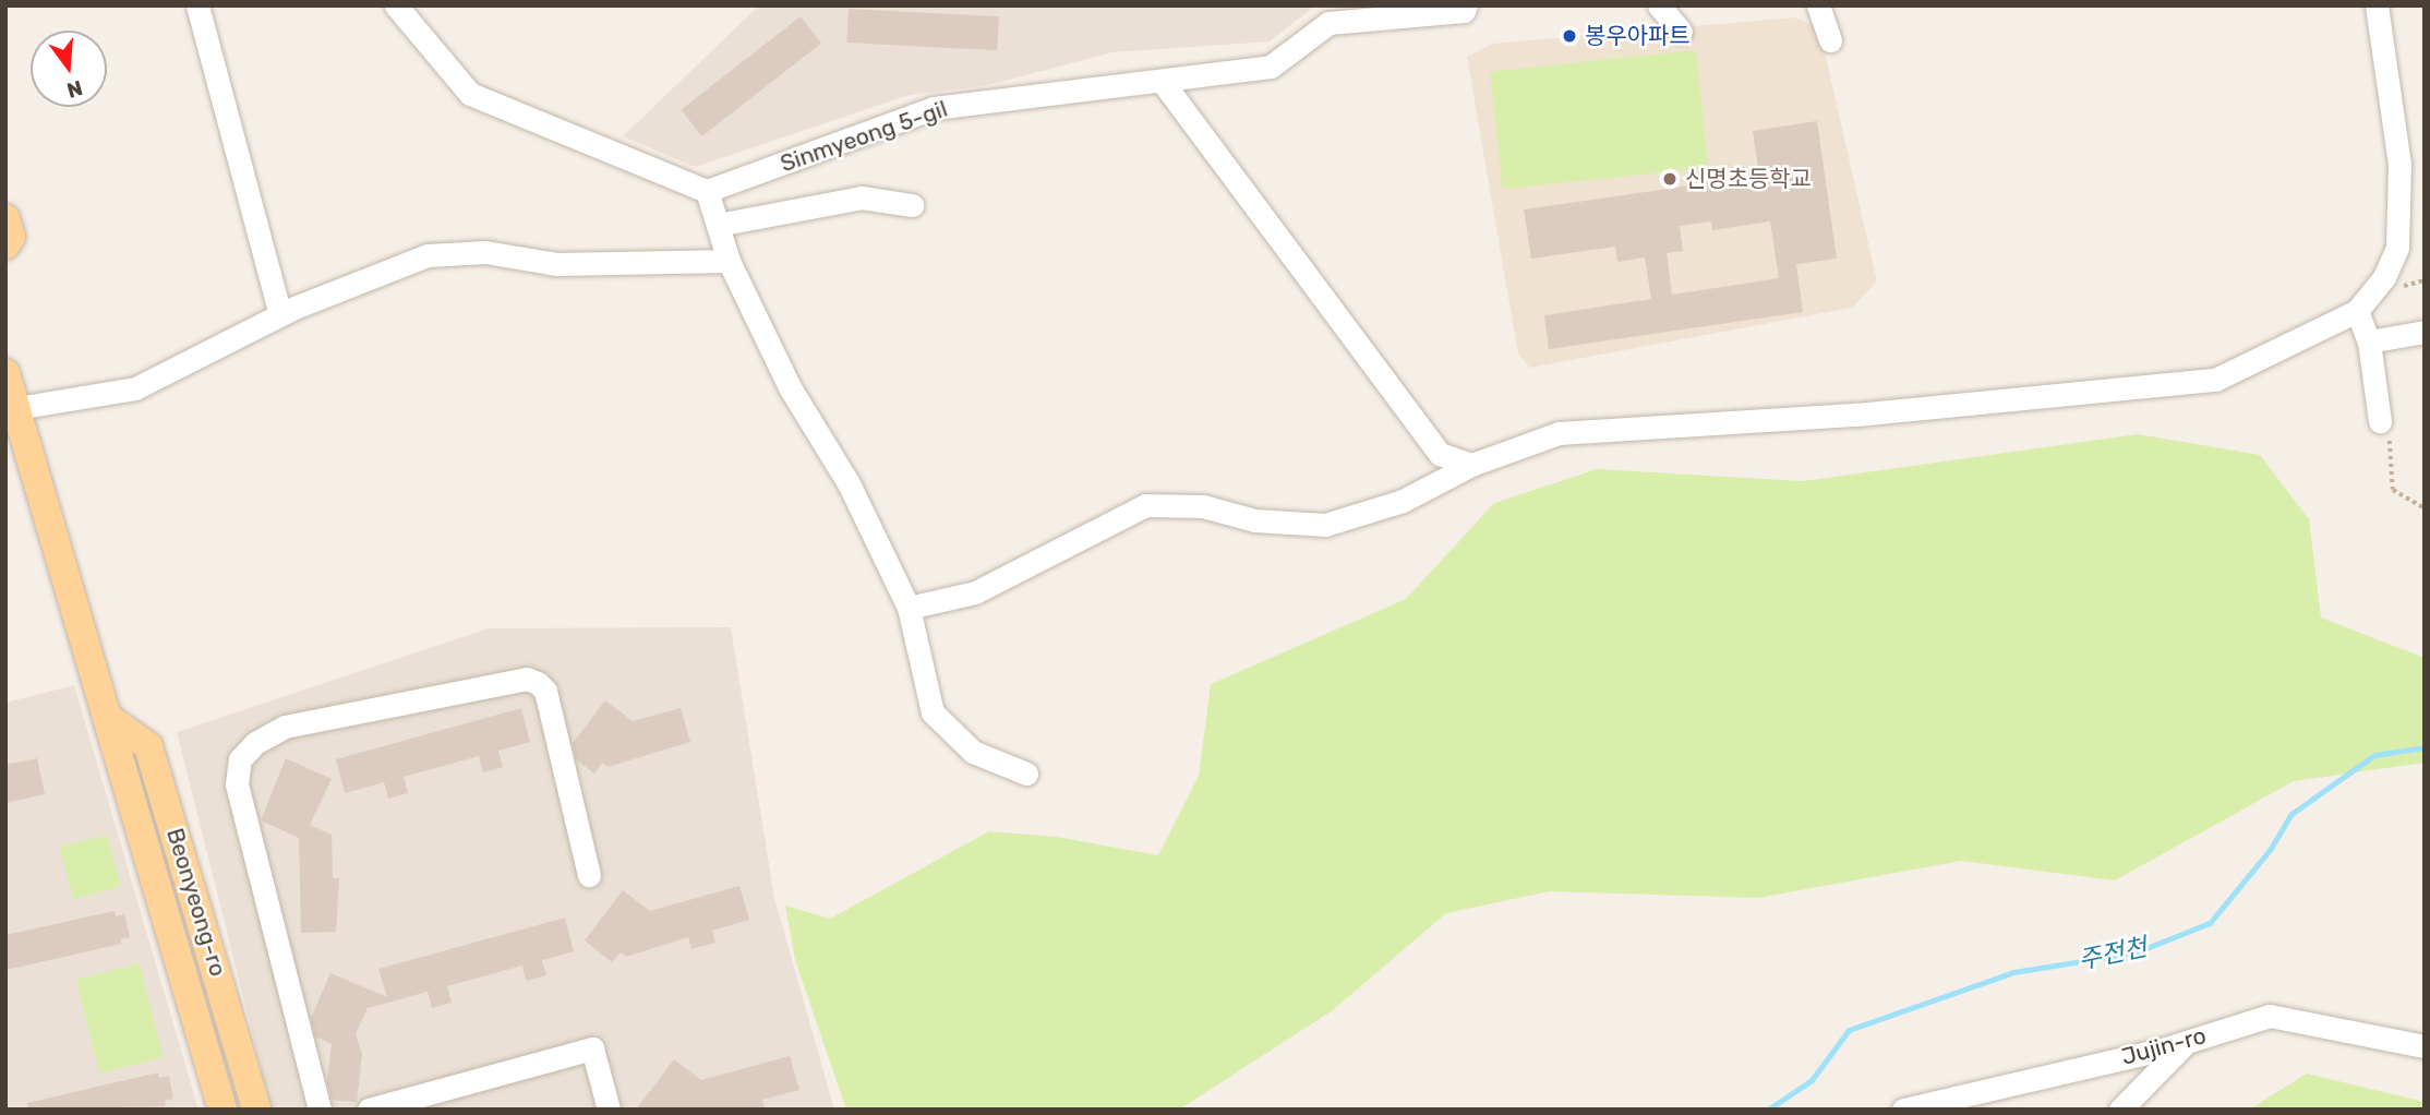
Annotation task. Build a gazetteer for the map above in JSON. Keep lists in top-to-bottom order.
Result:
{
  "streets": {
    "main road": ["Beonyeong-ro"],
    "street": ["Sinmyeong 5-gil", "Jujin-ro"]
  },
  "water": ["주전천"],
  "places": ["봉우아파트", "신명초등학교"],
  "north": "bottom"
}
